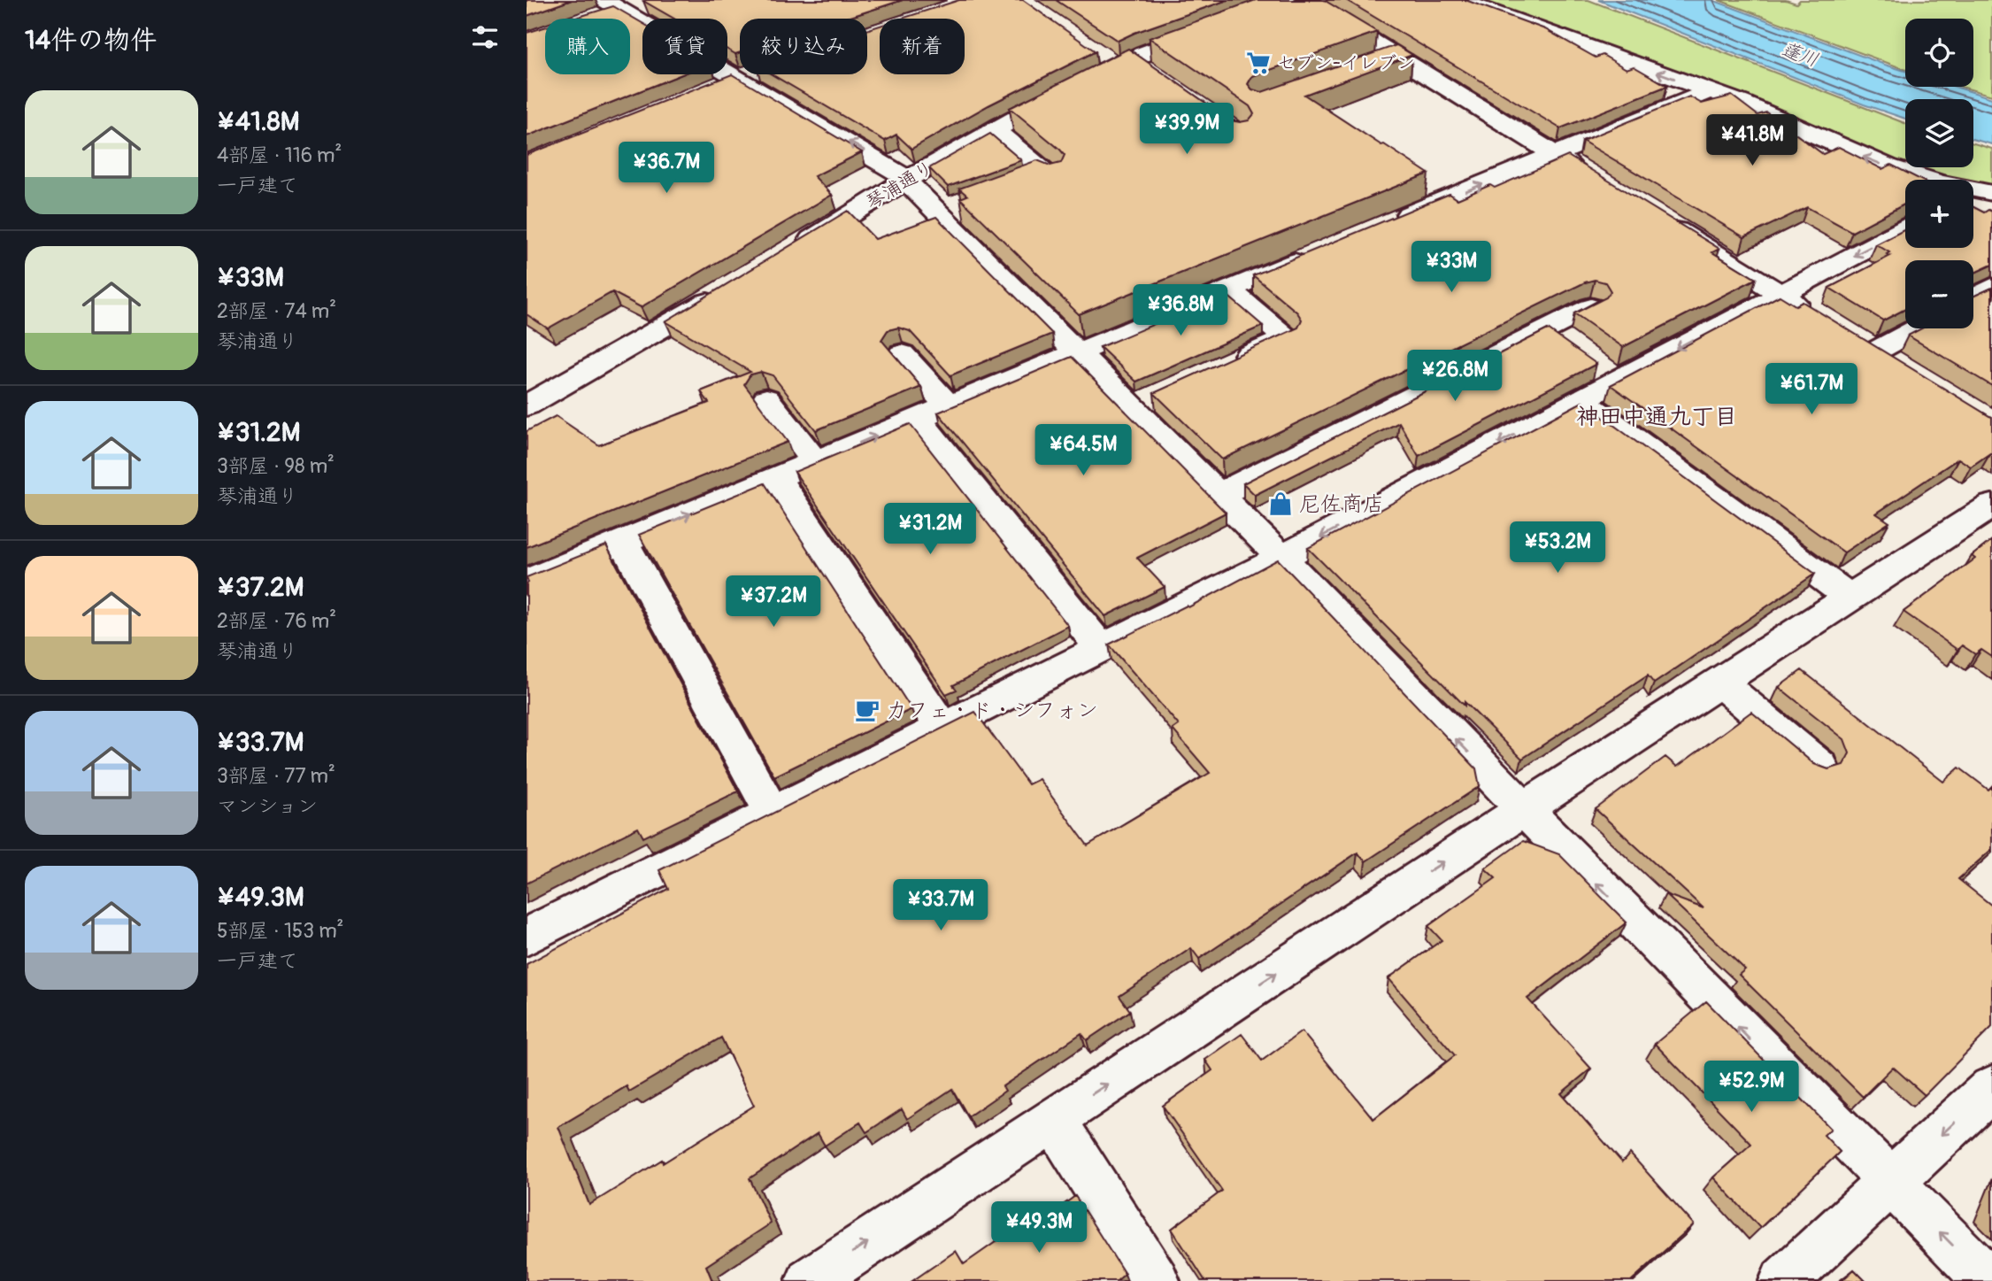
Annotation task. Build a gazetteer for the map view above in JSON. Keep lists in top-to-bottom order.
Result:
{
  "streets": {
    "street": ["琴浦通り"]
  },
  "districts": ["神田中通九丁目"],
  "water": ["蓬川"],
  "places": {
    "supermarket": ["セブン-イレブン"],
    "shop": ["尼佐商店"],
    "cafe": ["カフェ・ド・シフォン"]
  },
  "page": {
    "heading": "14件の物件",
    "map_buttons": ["+", "−"],
    "chip": [
      "購入",
      "賃貸",
      "絞り込み",
      "新着"
    ],
    "list": [
      {
        "name": "¥41.8M",
        "note": "4部屋 · 116 m² · 一戸建て"
      },
      {
        "name": "¥33M",
        "note": "2部屋 · 74 m² · 琴浦通り"
      },
      {
        "name": "¥31.2M",
        "note": "3部屋 · 98 m² · 琴浦通り"
      },
      {
        "name": "¥37.2M",
        "note": "2部屋 · 76 m² · 琴浦通り"
      },
      {
        "name": "¥33.7M",
        "note": "3部屋 · 77 m² · マンション"
      },
      {
        "name": "¥49.3M",
        "note": "5部屋 · 153 m² · 一戸建て"
      }
    ],
    "price": [
      "¥39.9M",
      "¥41.8M",
      "¥36.7M",
      "¥33M",
      "¥36.8M",
      "¥26.8M",
      "¥61.7M",
      "¥64.5M",
      "¥31.2M",
      "¥53.2M",
      "¥37.2M",
      "¥33.7M",
      "¥52.9M",
      "¥49.3M"
    ]
  }
}
